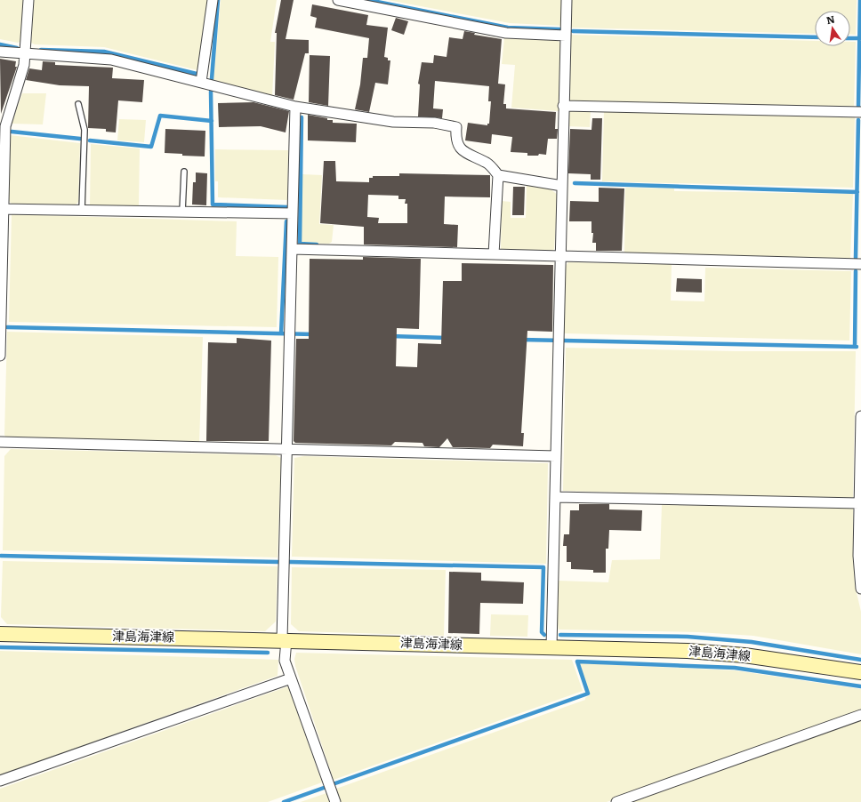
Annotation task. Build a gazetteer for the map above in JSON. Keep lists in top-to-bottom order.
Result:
{
  "streets": {
    "main road": ["津島海津線"]
  },
  "north": "top"
}
